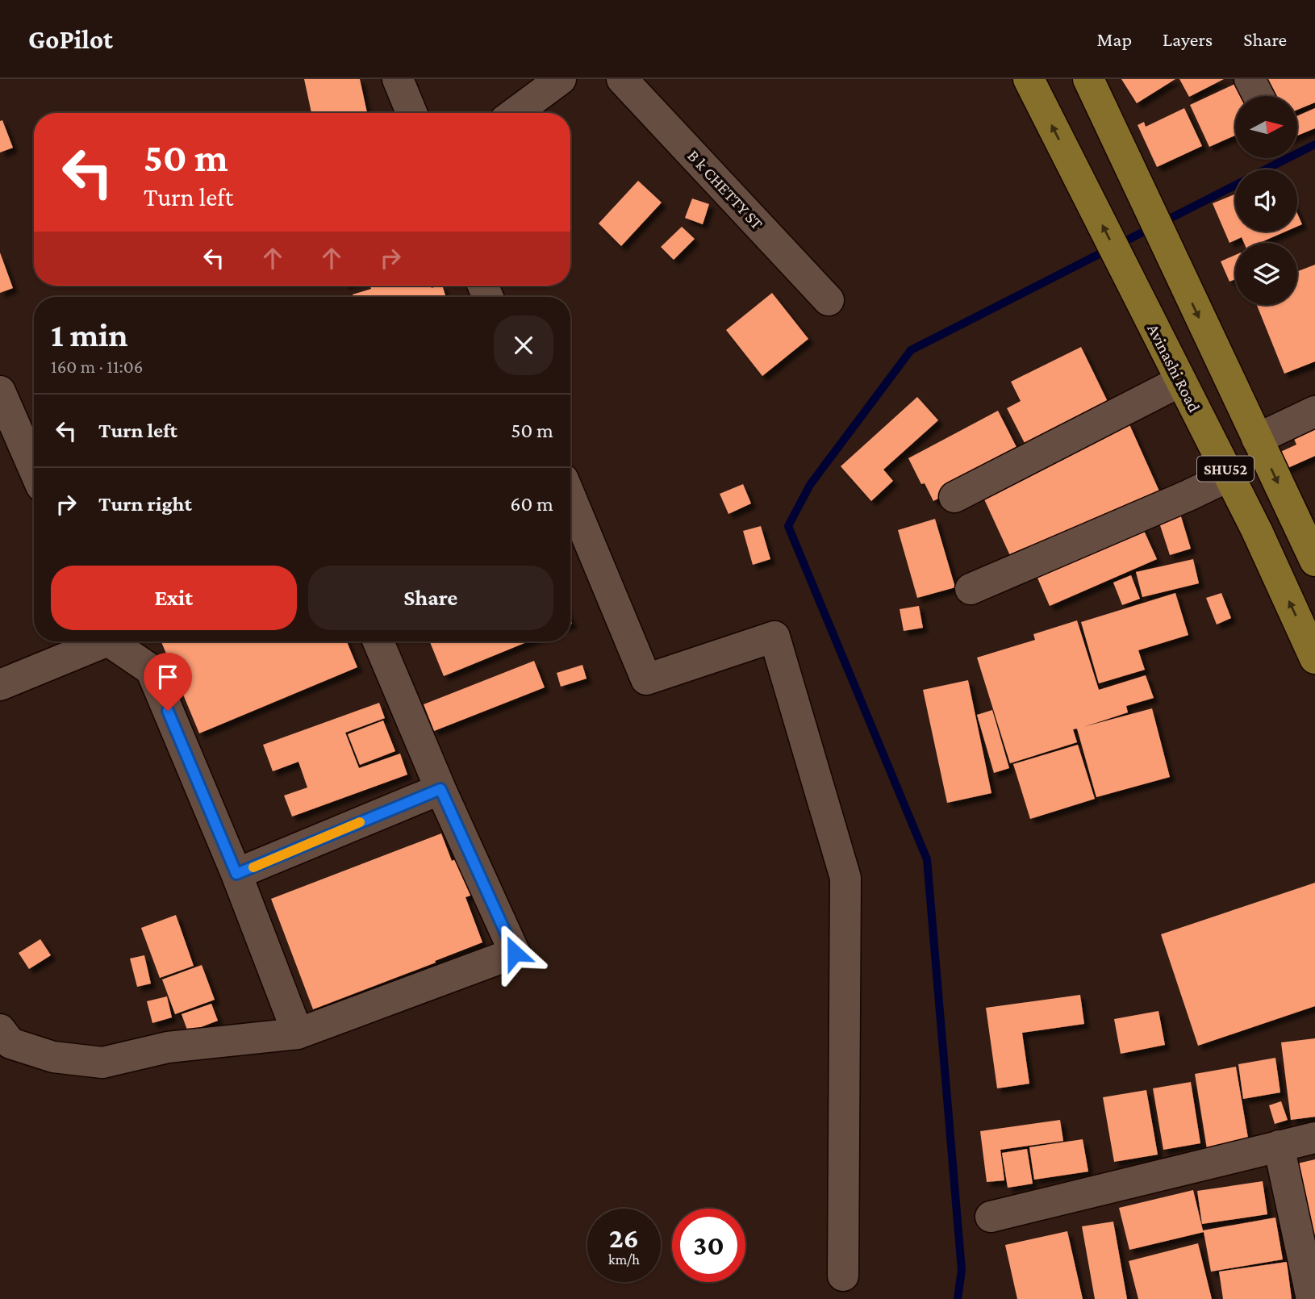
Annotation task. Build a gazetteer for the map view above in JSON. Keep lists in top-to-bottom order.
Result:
{
  "streets": {
    "main road": ["Avinashi Road", "SHU52"],
    "street": ["B k CHETTY ST"]
  },
  "north": "right",
  "page": {
    "header": "GoPilot",
    "nav": ["Map", "Layers", "Share"],
    "turn": ["50 m", "Turn left"],
    "heading": ["1 min", "160 m · 11:06"],
    "list": [
      {
        "name": "Turn left",
        "value": "50 m"
      },
      {
        "name": "Turn right",
        "value": "60 m"
      }
    ],
    "buttons": ["Exit", "Share"],
    "speed": "26 km/h",
    "limit": "30"
  }
}
